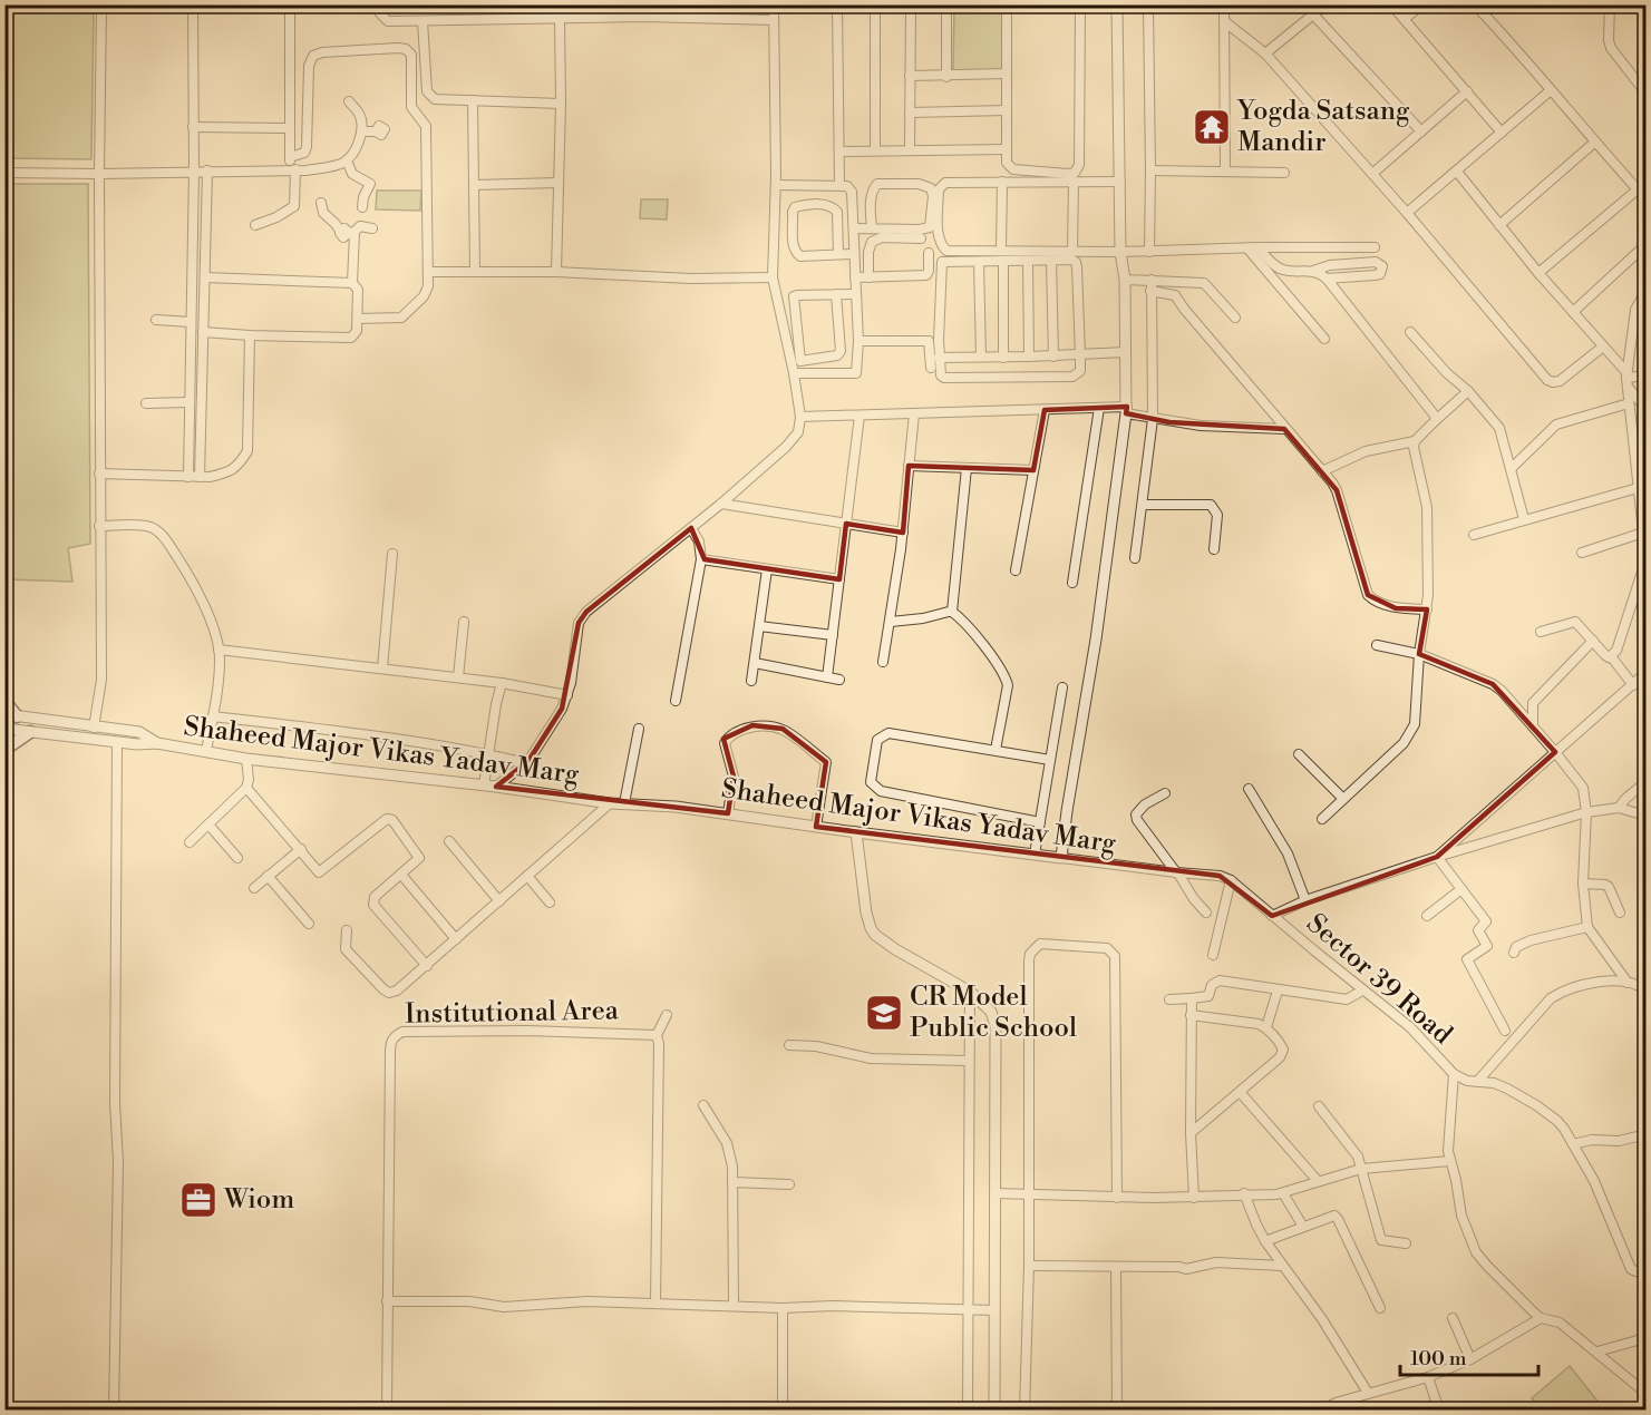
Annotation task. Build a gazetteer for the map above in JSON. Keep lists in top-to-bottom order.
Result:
{
  "streets": {
    "street": ["Shaheed Major Vikas Yadav Marg", "Sector 39 Road", "Institutional Area"]
  },
  "places": {
    "temple": ["Yogda Satsang Mandir"],
    "school or university": ["CR Model Public School"],
    "office": ["Wiom"]
  },
  "scale_bar": "100 m"
}
